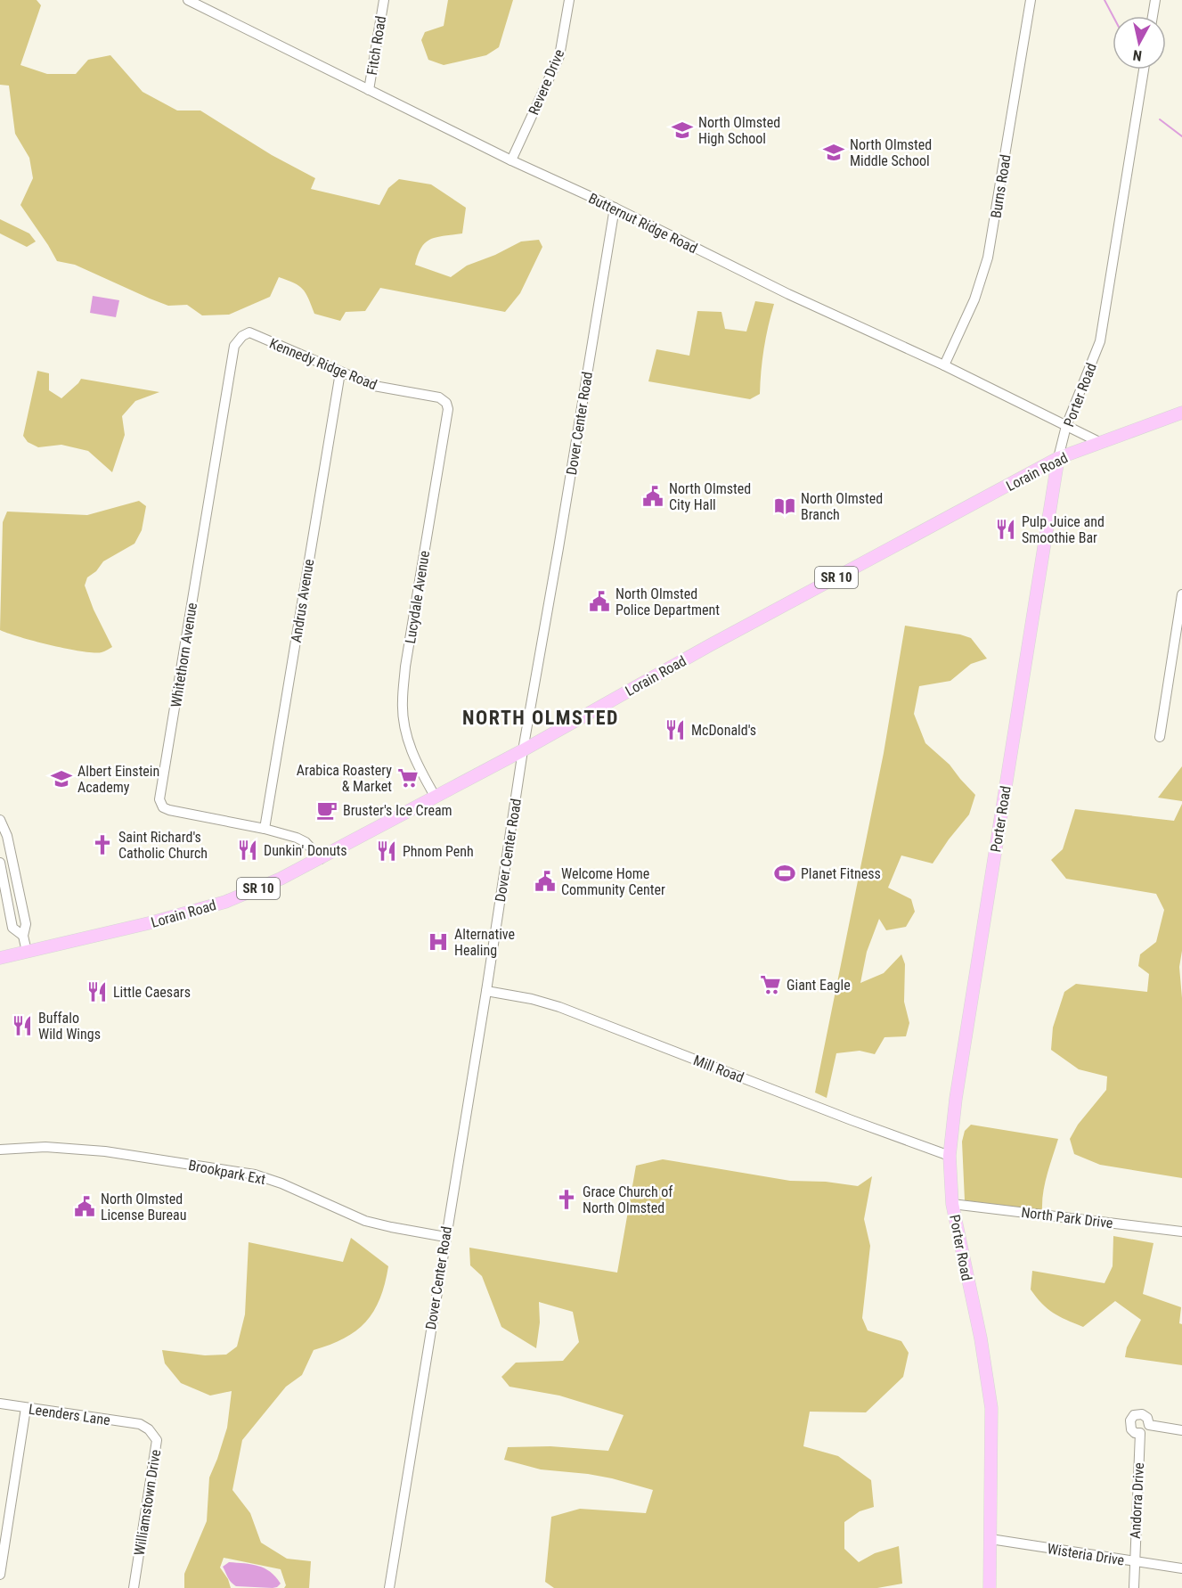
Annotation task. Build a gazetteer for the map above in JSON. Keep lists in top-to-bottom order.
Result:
{
  "streets": {
    "main road": ["Porter Road", "Lorain Road", "SR 10"],
    "street": [
      "Fitch Road",
      "Revere Drive",
      "Burns Road",
      "Butternut Ridge Road",
      "Kennedy Ridge Road",
      "Dover Center Road",
      "Lucydale Avenue",
      "Andrus Avenue",
      "Whitethorn Avenue",
      "Mill Road",
      "Brookpark Ext",
      "North Park Drive",
      "Leenders Lane",
      "Andorra Drive",
      "Williamstown Drive",
      "Wisteria Drive"
    ]
  },
  "crossings": [
    ["Fitch Road", "Butternut Ridge Road"],
    ["Revere Drive", "Butternut Ridge Road"],
    ["Burns Road", "Butternut Ridge Road"],
    ["Butternut Ridge Road", "Porter Road"],
    ["Butternut Ridge Road", "Dover Center Road"],
    ["Butternut Ridge Road", "Lorain Road"],
    ["Kennedy Ridge Road", "Lucydale Avenue"],
    ["Kennedy Ridge Road", "Andrus Avenue"],
    ["Kennedy Ridge Road", "Whitethorn Avenue"],
    ["Porter Road", "Lorain Road"],
    ["Porter Road", "Mill Road"],
    ["Porter Road", "North Park Drive"],
    ["Porter Road", "Wisteria Drive"],
    ["Dover Center Road", "Lorain Road"],
    ["Dover Center Road", "Mill Road"],
    ["Dover Center Road", "Brookpark Ext"],
    ["Lorain Road", "Lucydale Avenue"],
    ["Lorain Road", "Whitethorn Avenue"],
    ["Andrus Avenue", "Whitethorn Avenue"],
    ["Leenders Lane", "Williamstown Drive"],
    ["Andorra Drive", "Wisteria Drive"]
  ],
  "districts": ["NORTH OLMSTED"],
  "places": {
    "school or university": ["North Olmsted High School", "North Olmsted Middle School", "Albert Einstein Academy"],
    "public building": [
      "North Olmsted City Hall",
      "North Olmsted Police Department",
      "Welcome Home Community Center",
      "North Olmsted License Bureau"
    ],
    "library": ["North Olmsted Branch"],
    "restaurant": [
      "Pulp Juice and Smoothie Bar",
      "McDonald's",
      "Dunkin' Donuts",
      "Phnom Penh",
      "Little Caesars",
      "Buffalo Wild Wings"
    ],
    "supermarket": ["Arabica Roastery & Market", "Giant Eagle"],
    "cafe": ["Bruster's Ice Cream"],
    "church": ["Saint Richard's Catholic Church", "Grace Church of North Olmsted"],
    "sports": ["Planet Fitness"],
    "hospital": ["Alternative Healing"]
  },
  "north": "bottom"
}
